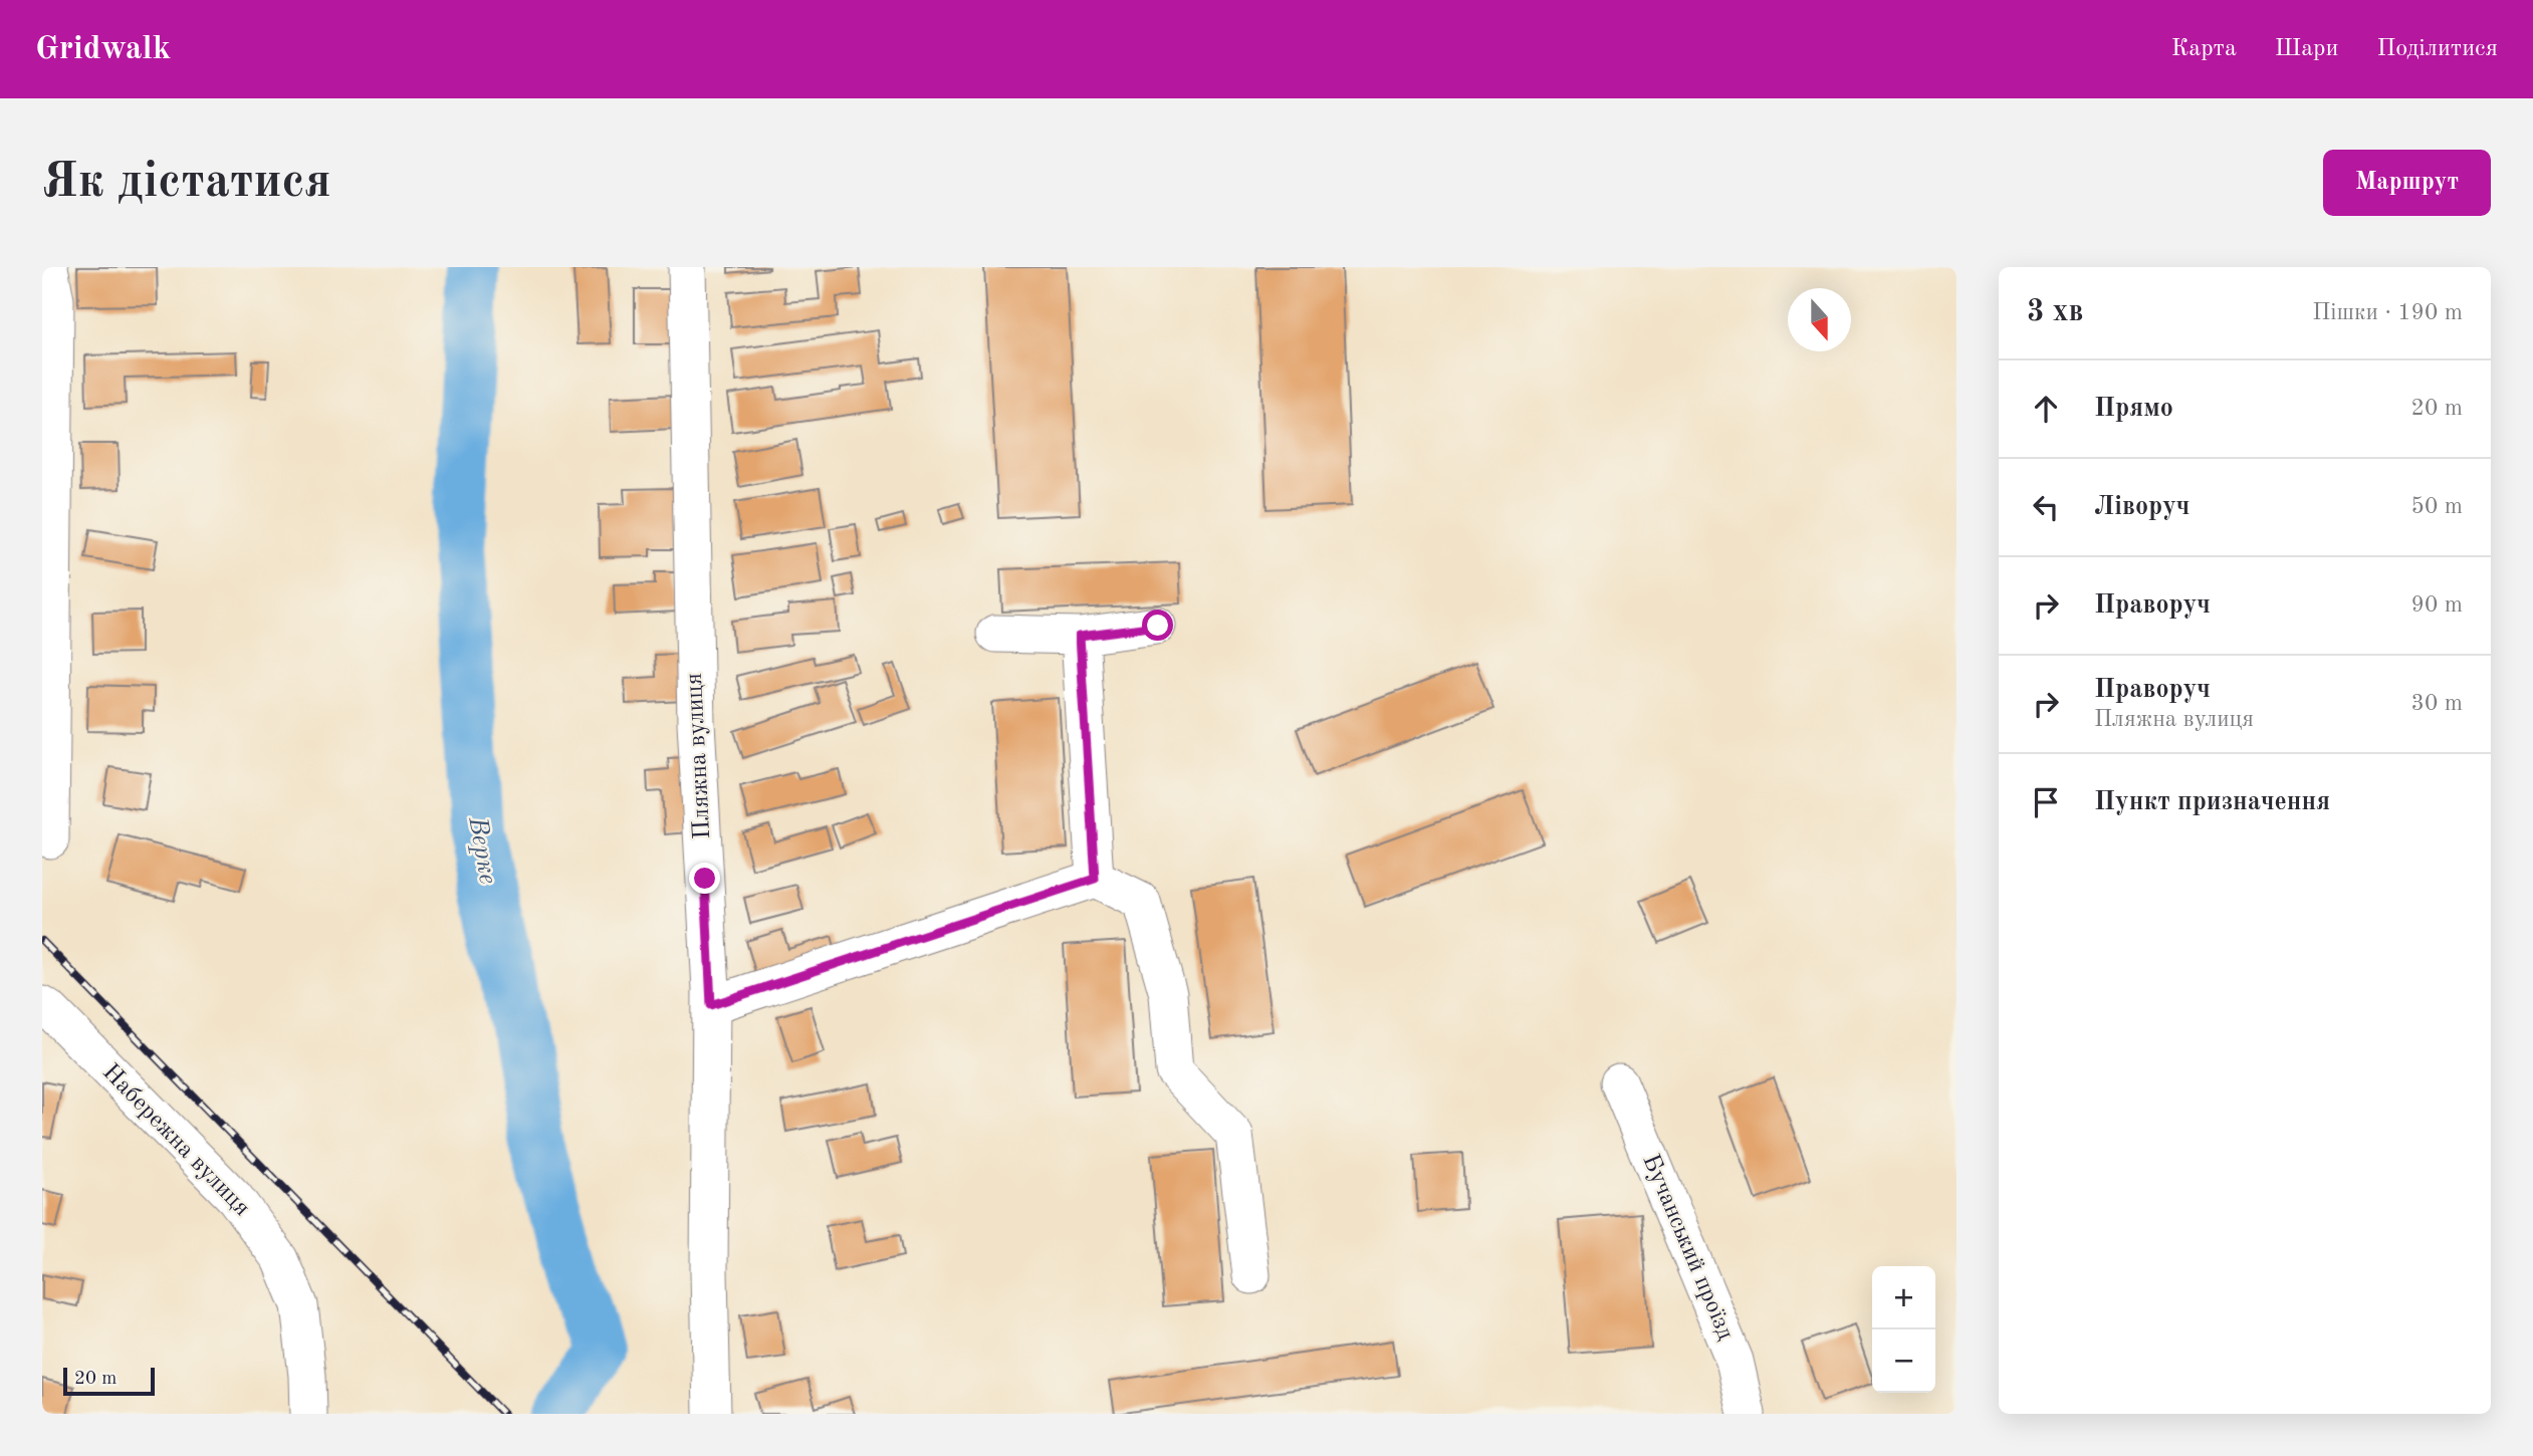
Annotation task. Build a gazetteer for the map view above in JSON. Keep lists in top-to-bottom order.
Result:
{
  "streets": {
    "street": ["Пляжна вулиця", "Набережна вулиця", "Бучанський проїзд"]
  },
  "water": ["Верке"],
  "scale_bar": "20 m",
  "north": "bottom",
  "page": {
    "header": "Gridwalk",
    "nav": ["Карта", "Шари", "Поділитися"],
    "buttons": "Маршрут",
    "title": "Як дістатися",
    "heading": ["3 хв", "Пішки · 190 m"],
    "list": [
      ["Прямо", "20 m"],
      ["Ліворуч", "50 m"],
      ["Праворуч", "90 m"],
      ["Праворуч", "Пляжна вулиця", "30 m"],
      "Пункт призначення"
    ],
    "map_buttons": ["+", "−"],
    "scale": "20 m"
  }
}
